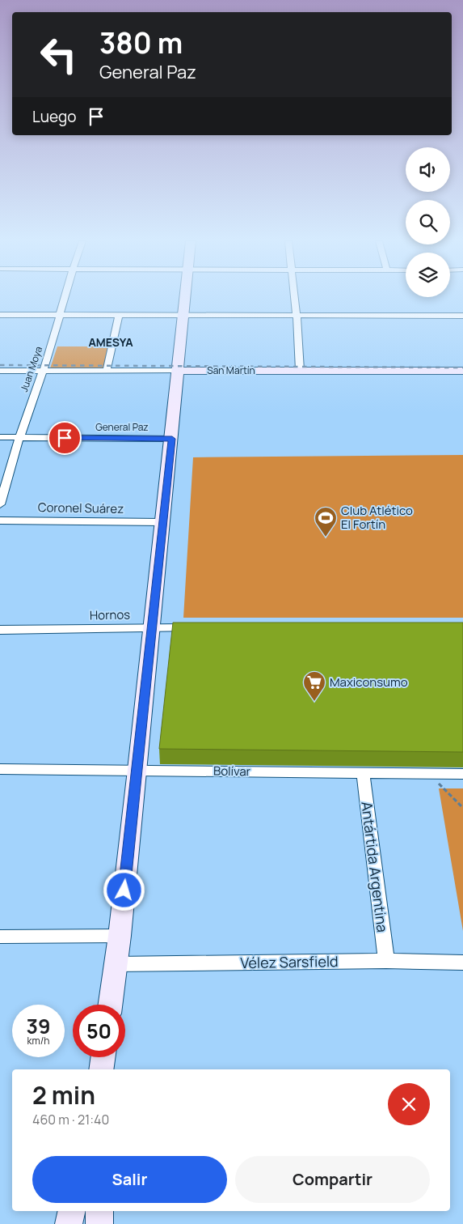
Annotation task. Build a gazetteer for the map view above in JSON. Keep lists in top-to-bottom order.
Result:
{
  "streets": {
    "main road": ["San Martín"],
    "street": [
      "Juan Moya",
      "General Paz",
      "Coronel Suárez",
      "Hornos",
      "Bolívar",
      "Antártida Argentina",
      "Vélez Sarsfield"
    ]
  },
  "crossings": [
    ["Juan Moya", "San Martín"],
    ["Juan Moya", "General Paz"],
    ["Bolívar", "Antártida Argentina"],
    ["Antártida Argentina", "Vélez Sarsfield"]
  ],
  "districts": ["AMESYA"],
  "places": {
    "sports": ["Club Atlético El Fortín"],
    "supermarket": ["Maxiconsumo"]
  },
  "page": {
    "turn": ["380 m", "General Paz"],
    "then": "Luego",
    "speed": "39 km/h",
    "limit": "50",
    "heading": ["2 min", "460 m · 21:40"],
    "buttons": ["Salir", "Compartir"]
  }
}
